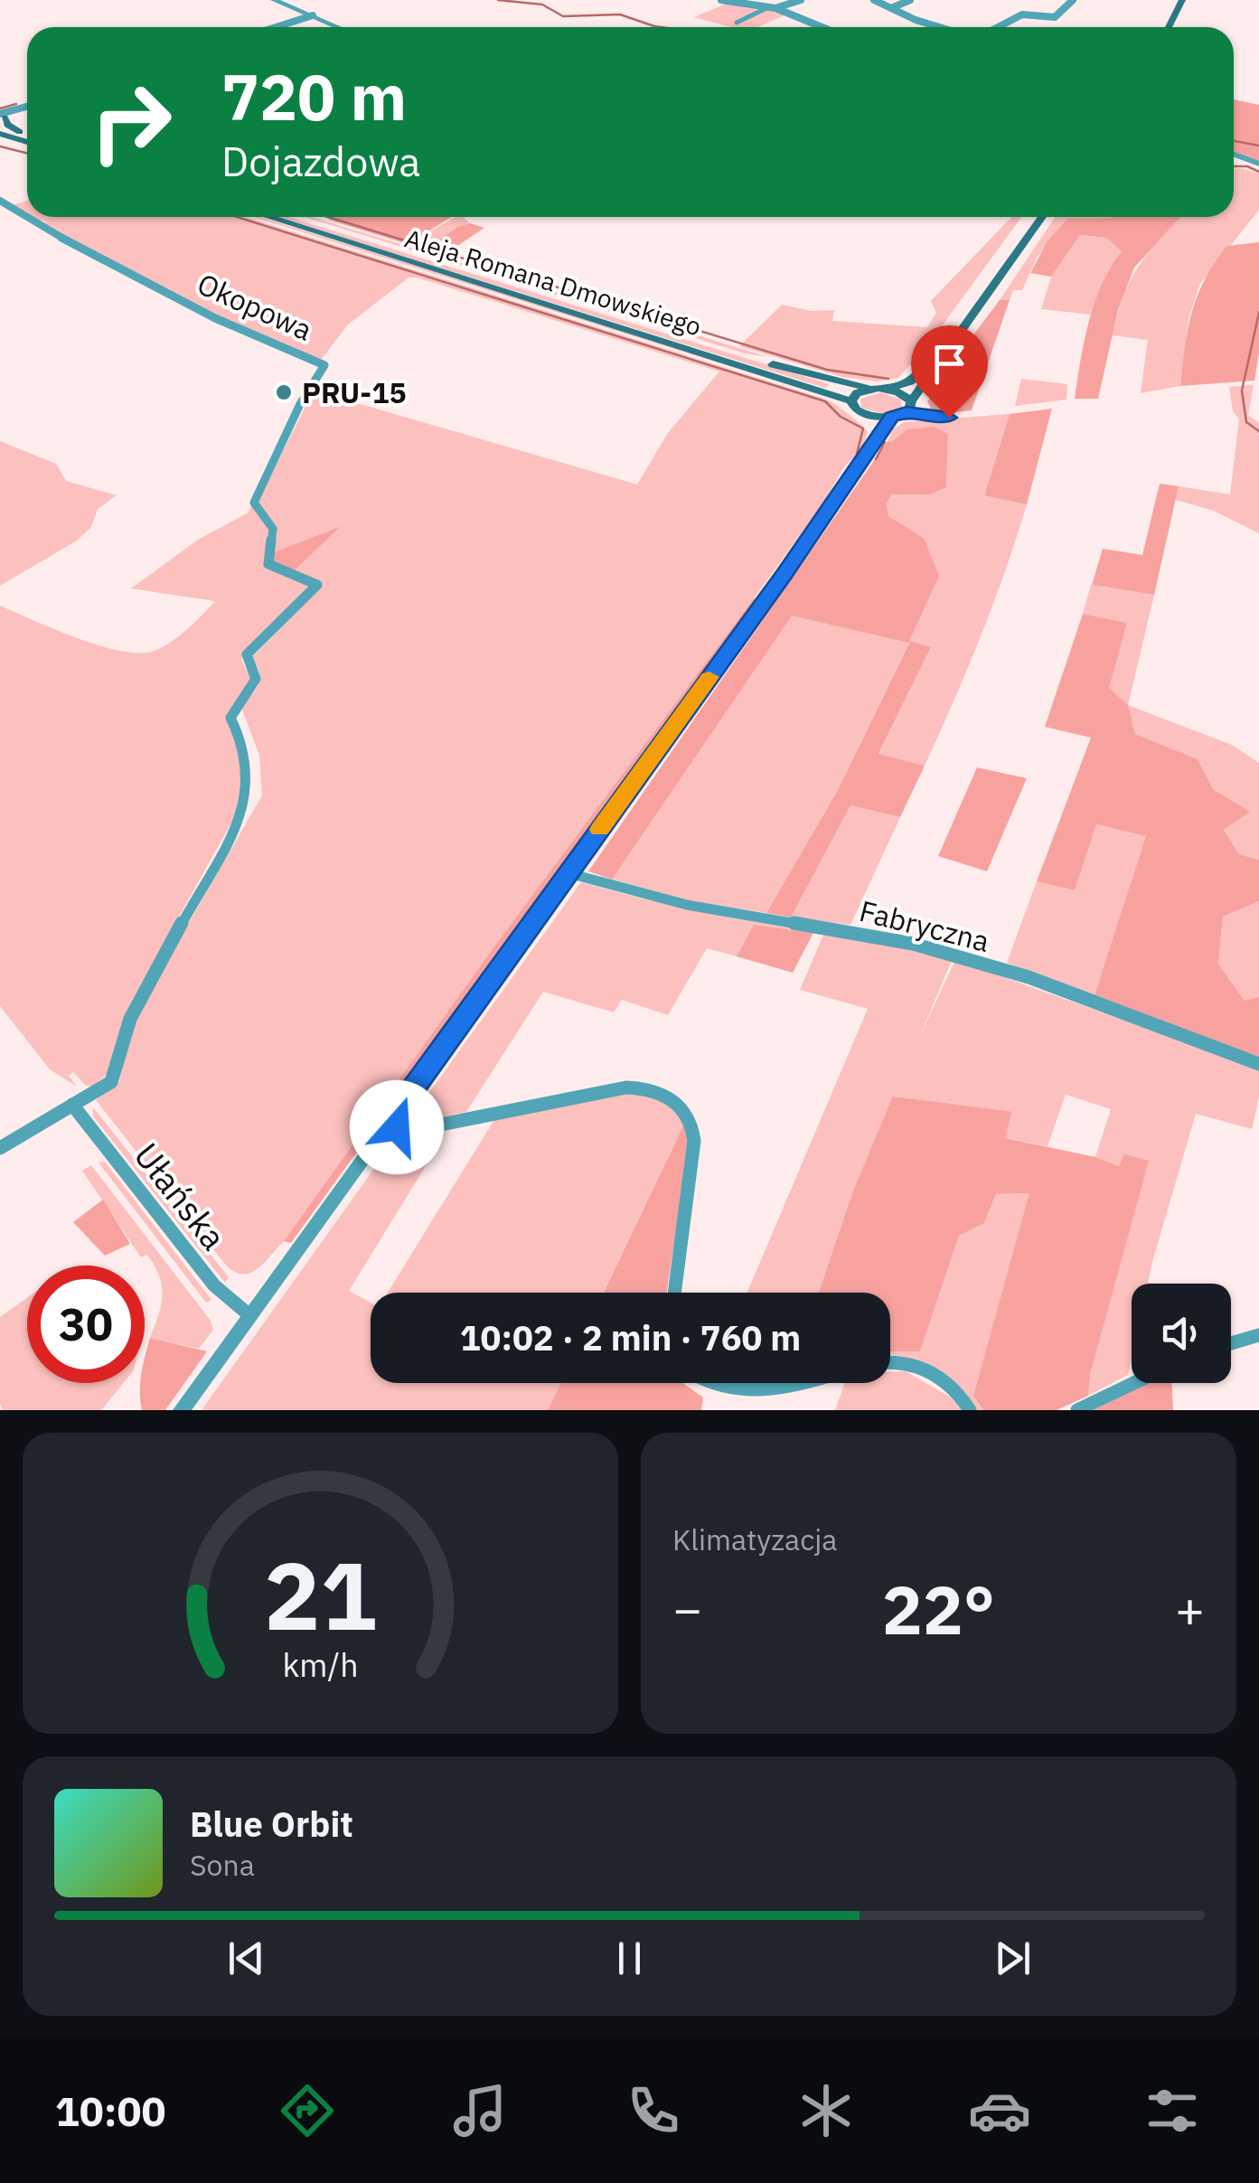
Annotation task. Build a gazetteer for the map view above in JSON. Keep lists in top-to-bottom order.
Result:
{
  "streets": {
    "main road": ["Aleja Romana Dmowskiego"],
    "street": ["Okopowa", "Fabryczna", "Ułańska"]
  },
  "crossings": [
    ["Okopowa", "Ułańska"]
  ],
  "places": ["PRU-15"],
  "page": {
    "turn": ["720 m", "Dojazdowa"],
    "limit": "30",
    "trip": "10:02 · 2 min · 760 m",
    "tile": "Klimatyzacja",
    "heat": ["−", "22°", "+"],
    "song": ["Blue Orbit", "Sona"],
    "tabs": "10:00",
    "gauge": ["21", "km/h"]
  }
}
